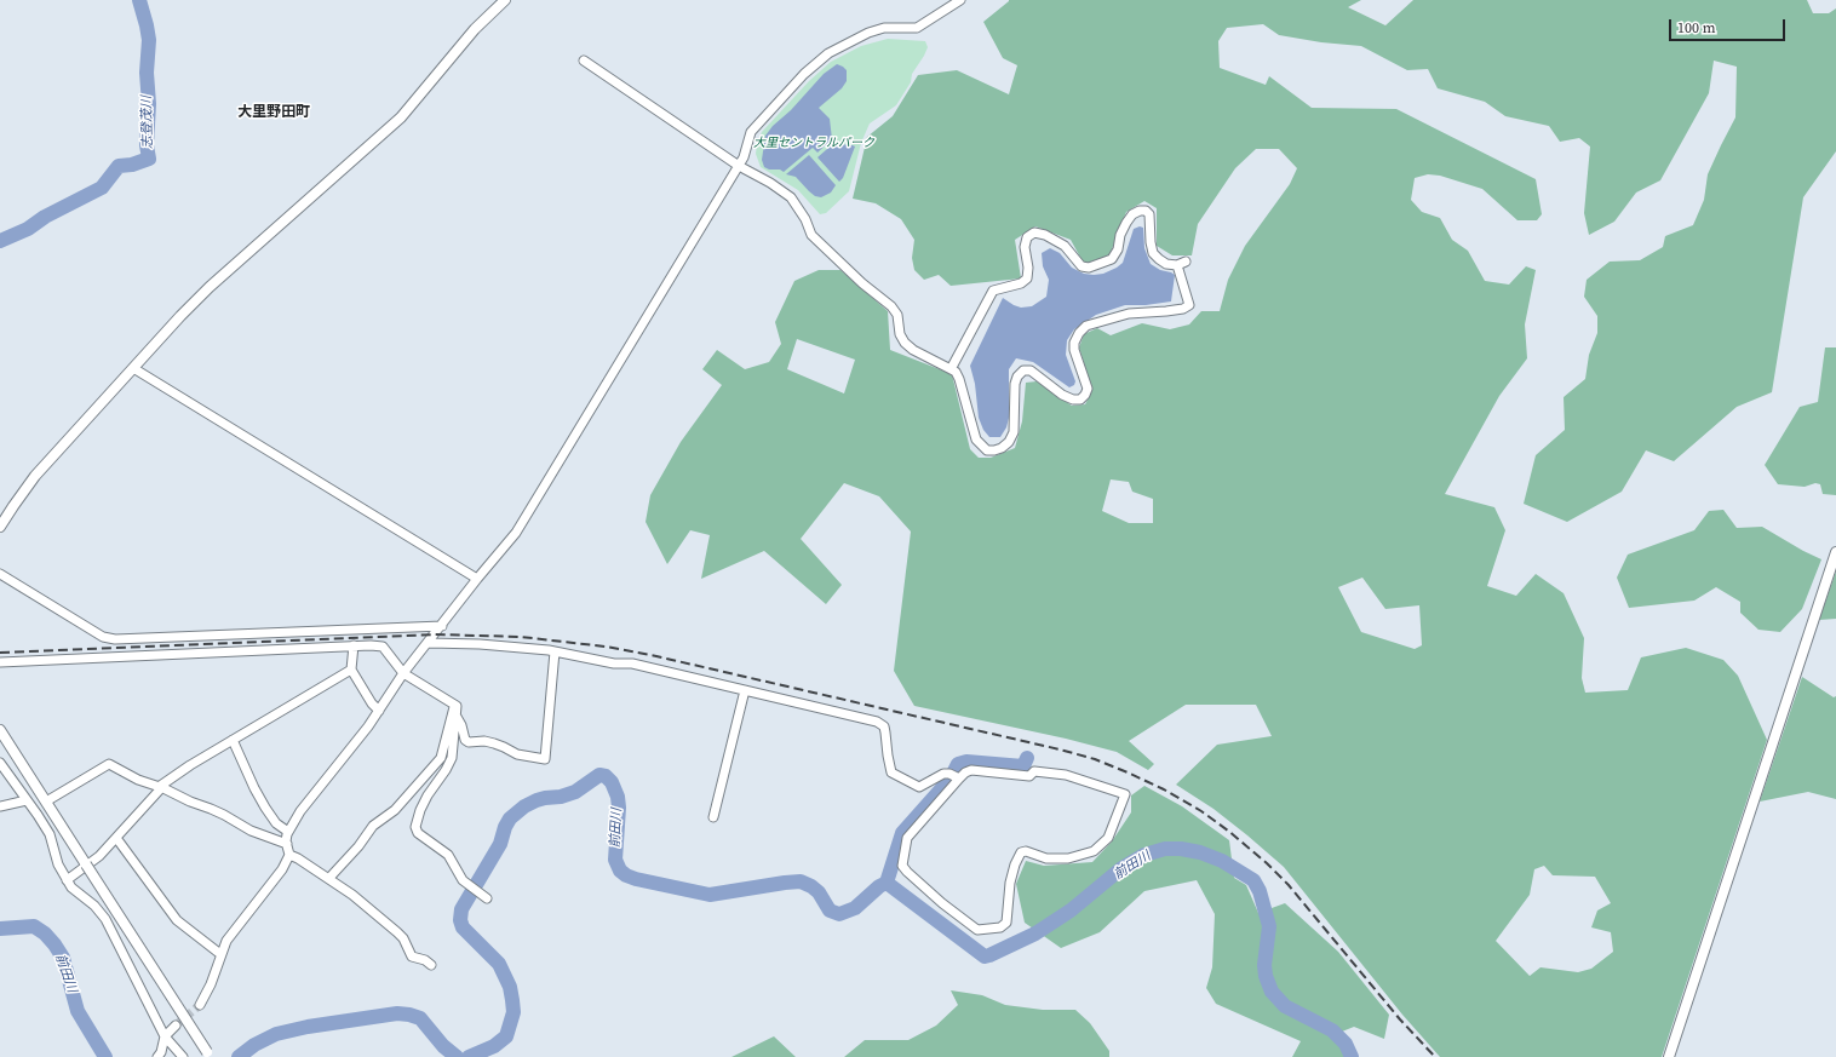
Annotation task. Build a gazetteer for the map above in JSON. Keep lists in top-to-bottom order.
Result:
{
  "districts": ["大里野田町"],
  "water": ["志登茂川", "前田川"],
  "parks": ["大里セントラルパーク"],
  "scale_bar": "100 m"
}
